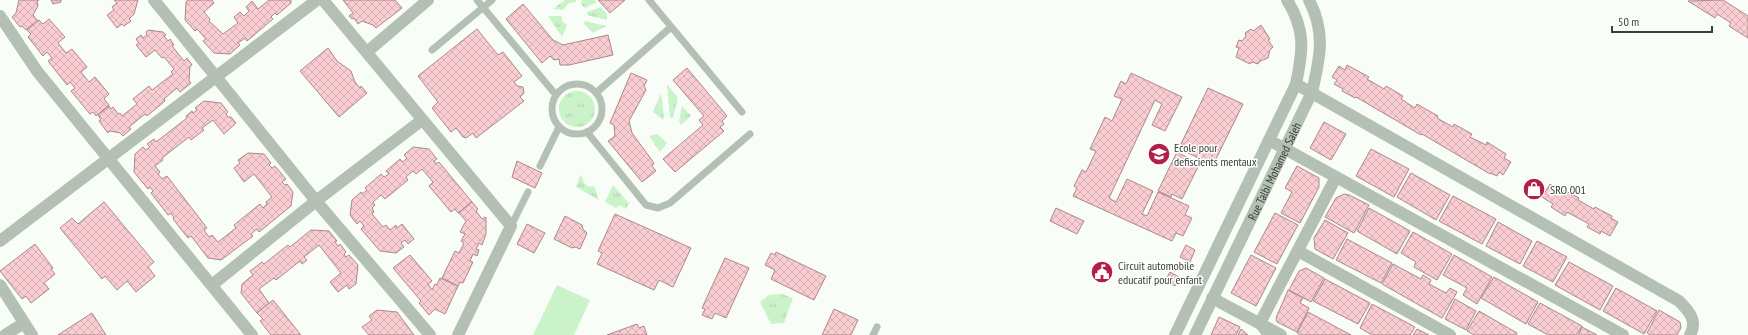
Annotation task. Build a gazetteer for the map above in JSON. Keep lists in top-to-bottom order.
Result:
{
  "streets": {
    "street": ["Rue Talbi Mohamed Saleh"]
  },
  "places": {
    "school or university": ["Ecole pour defiscients mentaux"],
    "shop": ["SRO 001"],
    "public building": ["Circuit automobile educatif pour enfant"]
  },
  "scale_bar": "50 m"
}
